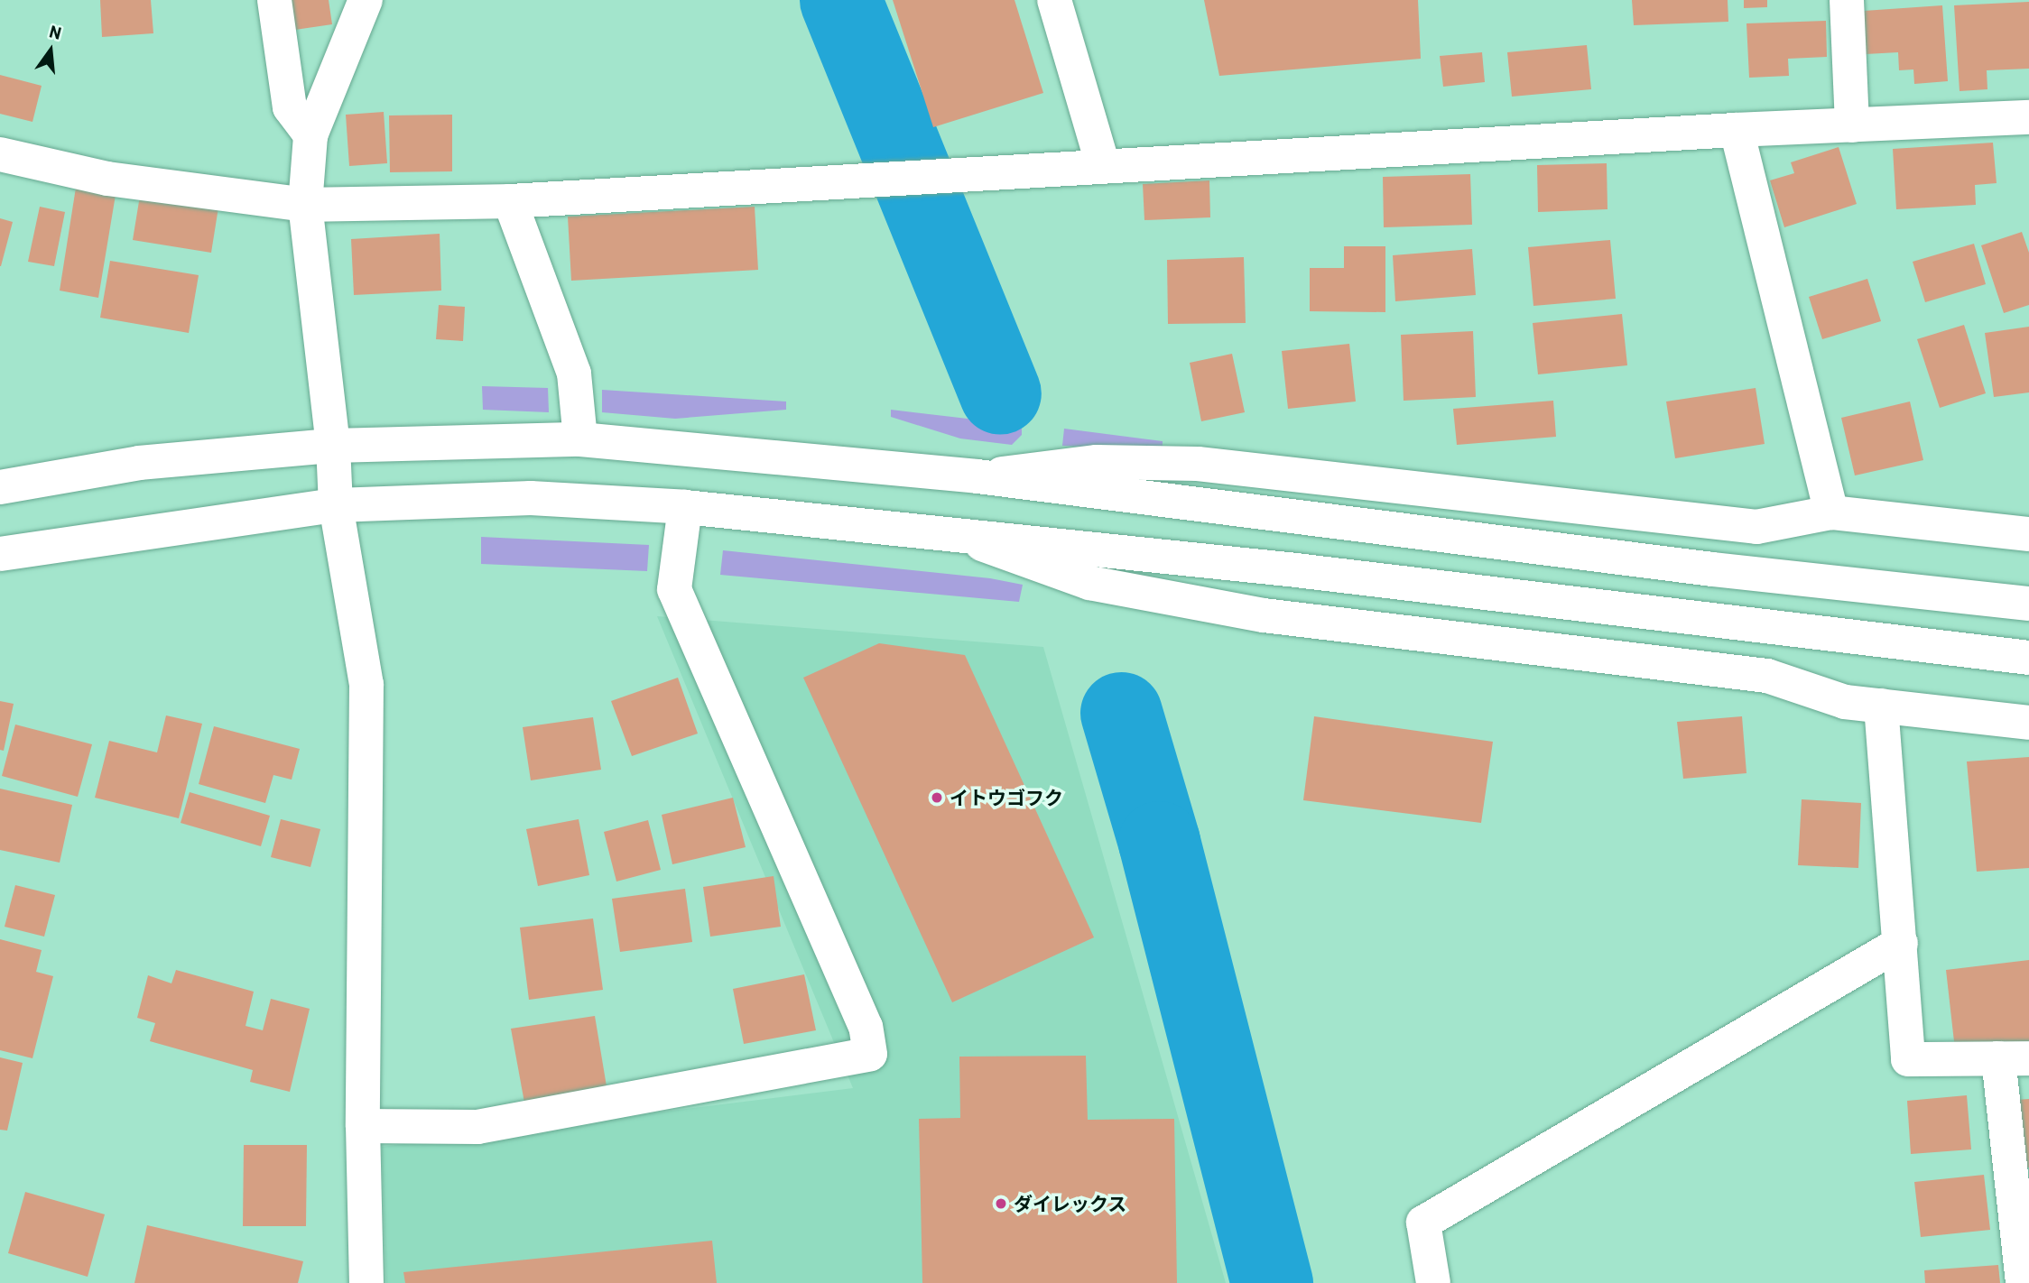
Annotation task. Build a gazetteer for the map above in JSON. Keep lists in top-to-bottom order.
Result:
{
  "places": ["イトウゴフク", "ダイレックス"],
  "north": "top"
}
